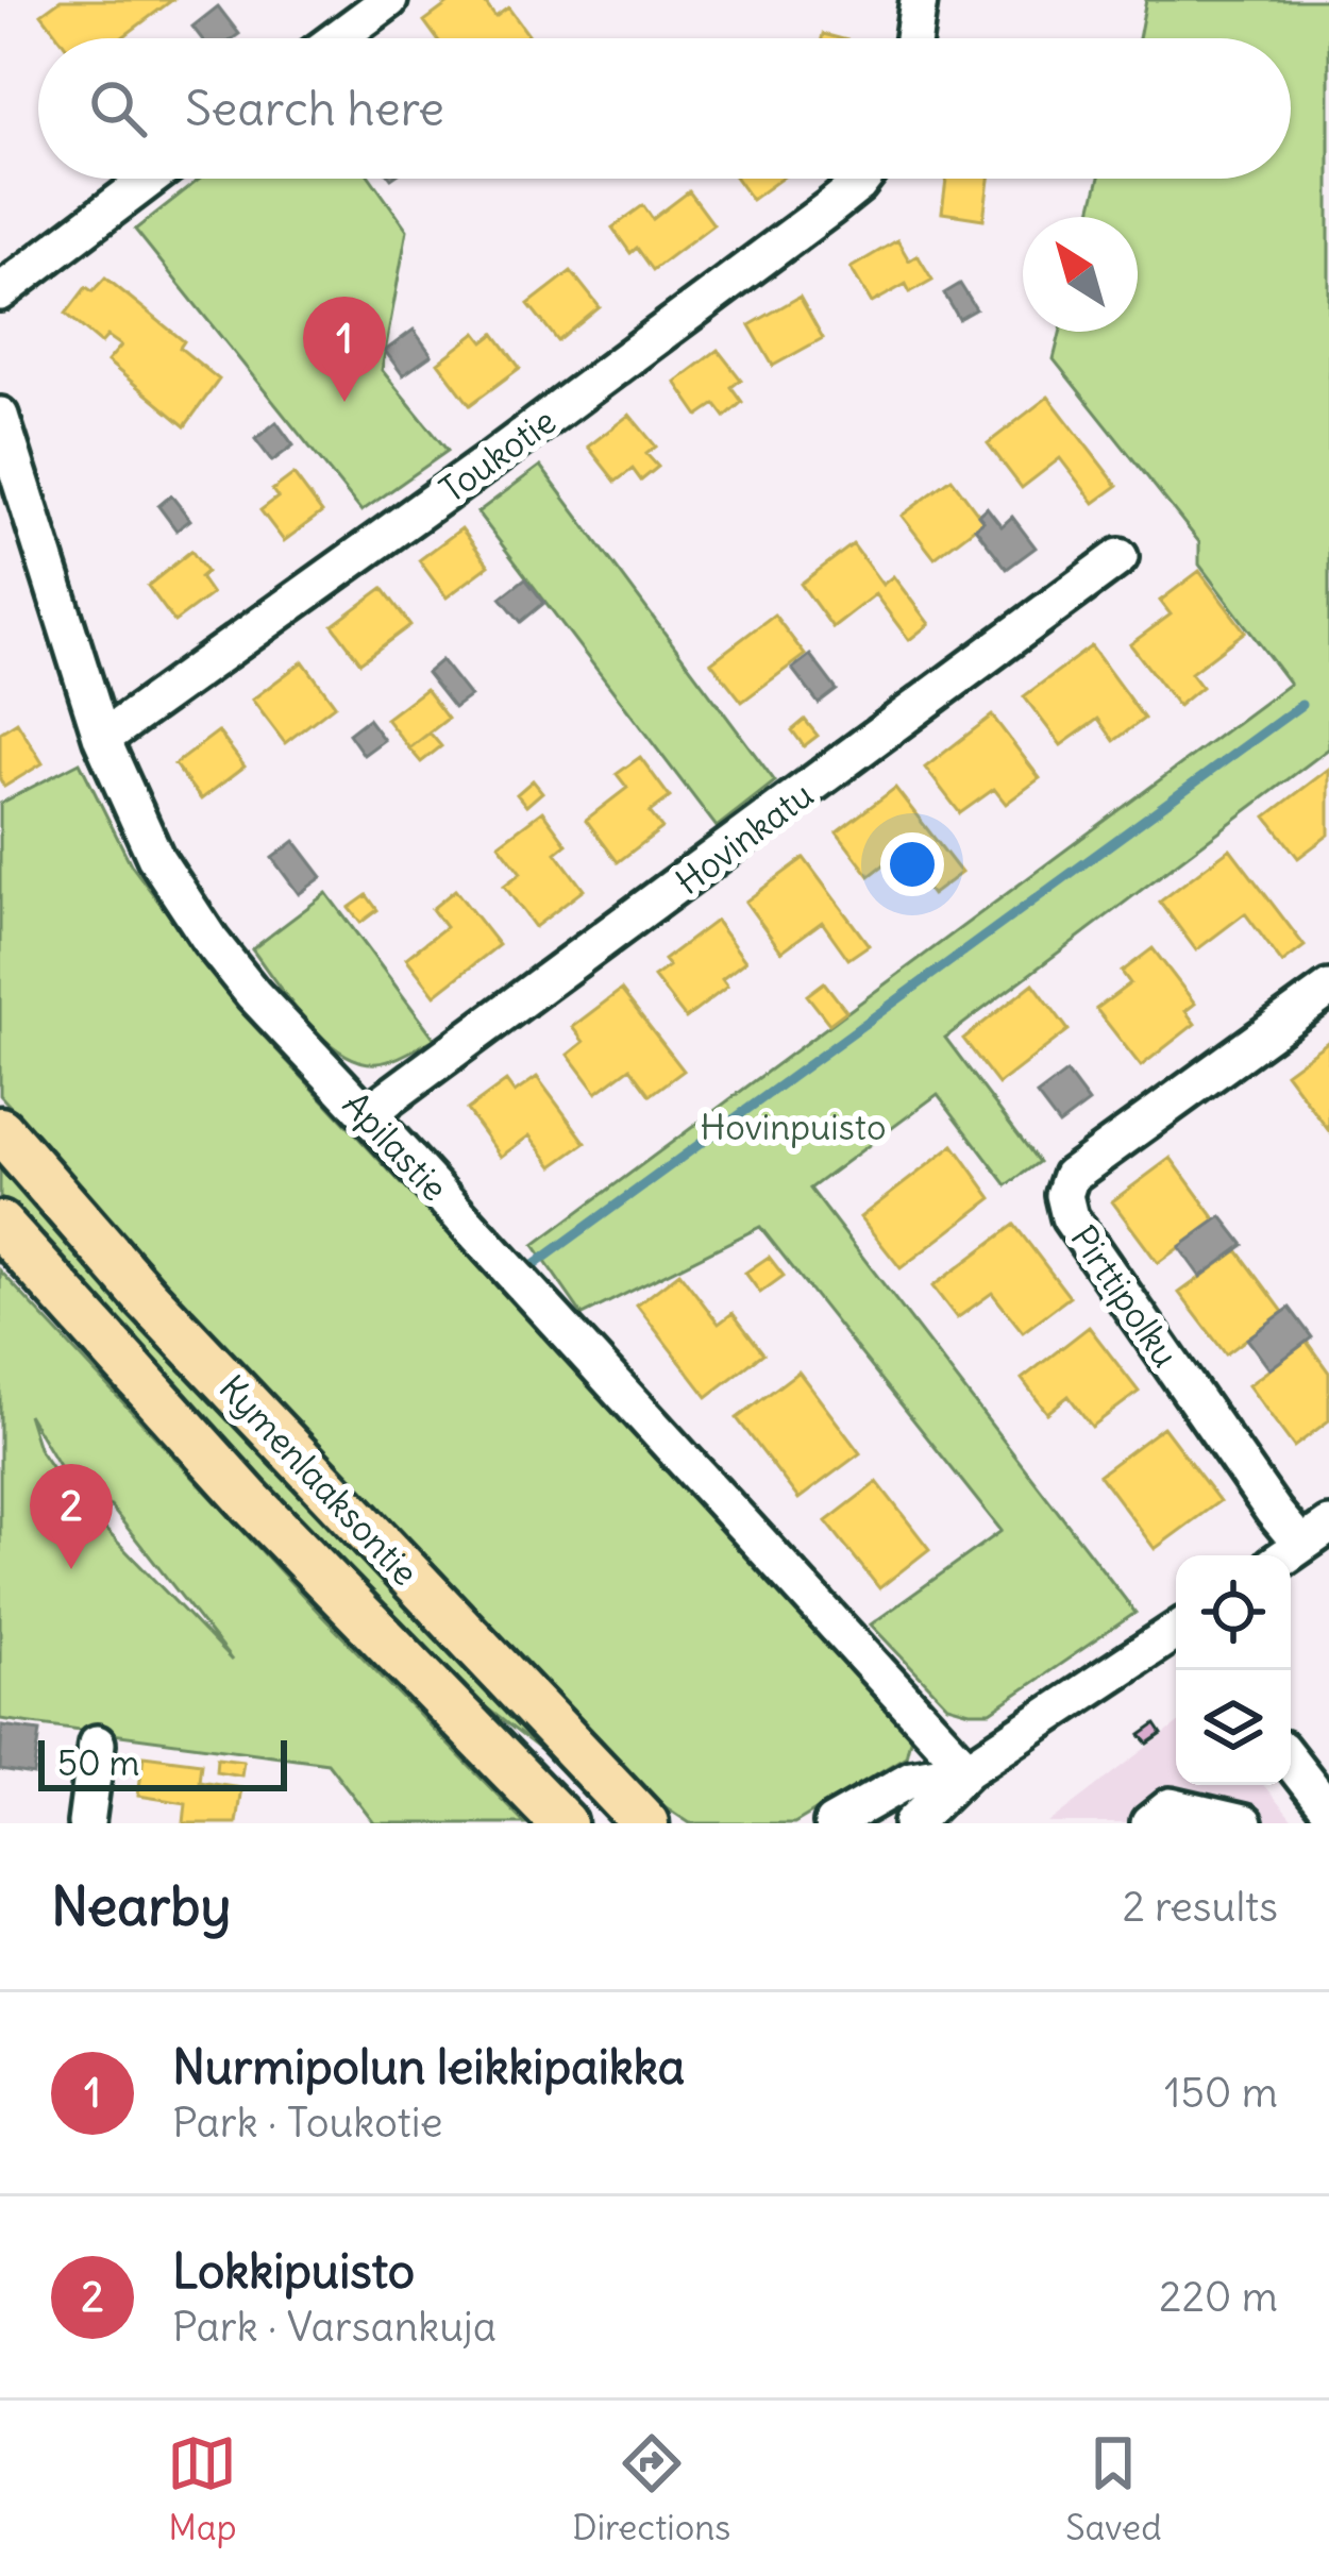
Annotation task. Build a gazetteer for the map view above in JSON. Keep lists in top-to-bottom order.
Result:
{
  "streets": {
    "main road": ["Kymenlaaksontie"],
    "street": [
      "Toukotie",
      "Hovinkatu",
      "Apilastie",
      "Pirttipolku"
    ]
  },
  "crossings": [
    ["Toukotie", "Apilastie"],
    ["Hovinkatu", "Apilastie"]
  ],
  "parks": ["Hovinpuisto"],
  "scale_bar": "50 m",
  "north": "top left",
  "page": {
    "search": "Search here",
    "pins": ["1", "2"],
    "scale": "50 m",
    "heading": ["Nearby", "2 results"],
    "list": [
      {
        "mark": "1",
        "name": "Nurmipolun leikkipaikka",
        "note": "Park · Toukotie",
        "value": "150 m"
      },
      {
        "mark": "2",
        "name": "Lokkipuisto",
        "note": "Park · Varsankuja",
        "value": "220 m"
      }
    ],
    "nav": ["Map", "Directions", "Saved"]
  }
}
